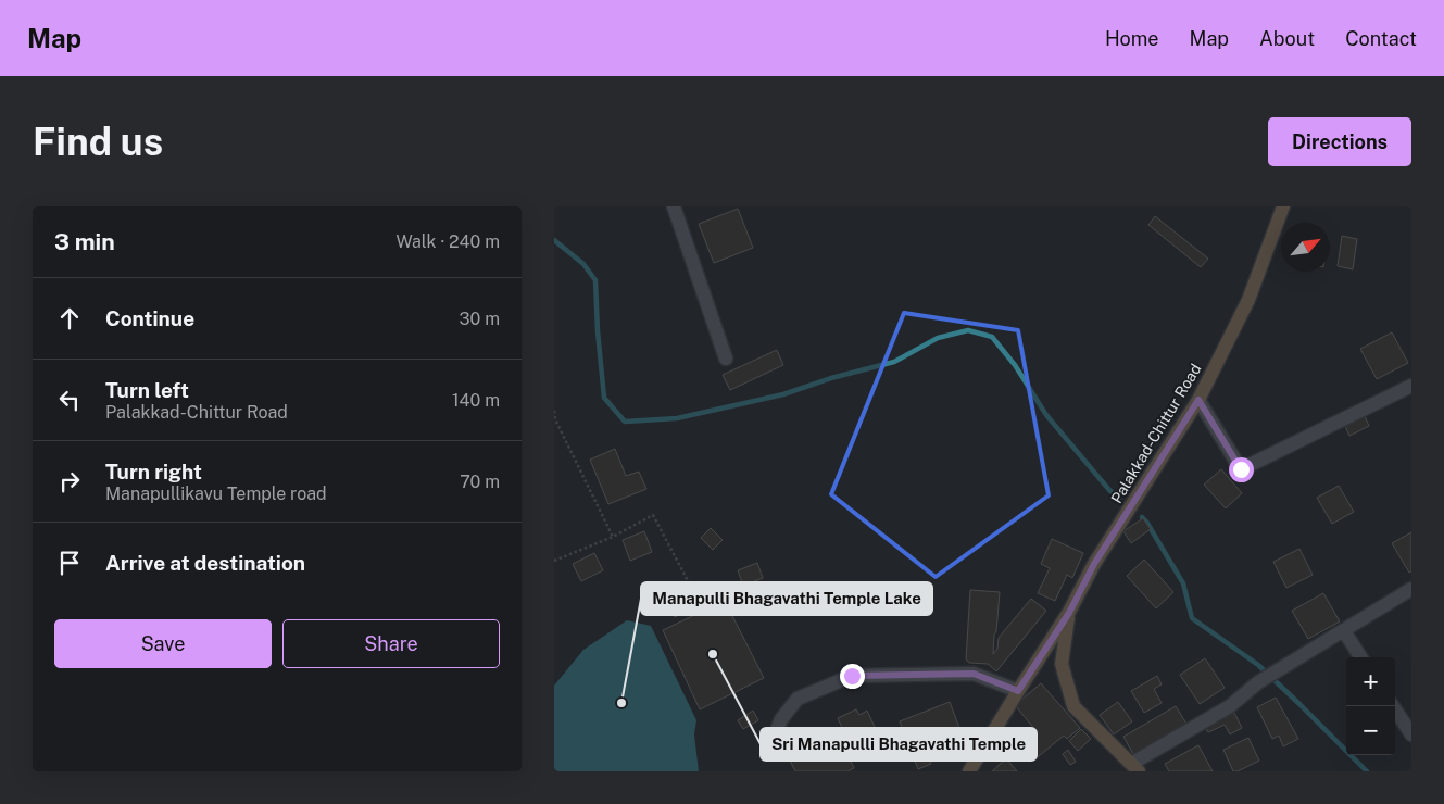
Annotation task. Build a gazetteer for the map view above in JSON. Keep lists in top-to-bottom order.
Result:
{
  "streets": {
    "main road": ["Palakkad-Chittur Road"]
  },
  "places": ["Sri Manapulli Bhagavathi Temple", "Manapulli Bhagavathi Temple Lake"],
  "north": "top right",
  "page": {
    "header": "Map",
    "nav": [
      "Home",
      "Map",
      "About",
      "Contact"
    ],
    "buttons": [
      "Directions",
      ["Save", "Share"]
    ],
    "title": "Find us",
    "heading": ["3 min", "Walk · 240 m"],
    "list": [
      ["Continue", "30 m"],
      ["Turn left", "Palakkad-Chittur Road", "140 m"],
      ["Turn right", "Manapullikavu Temple road", "70 m"],
      "Arrive at destination"
    ],
    "map_buttons": ["+", "−"]
  }
}
